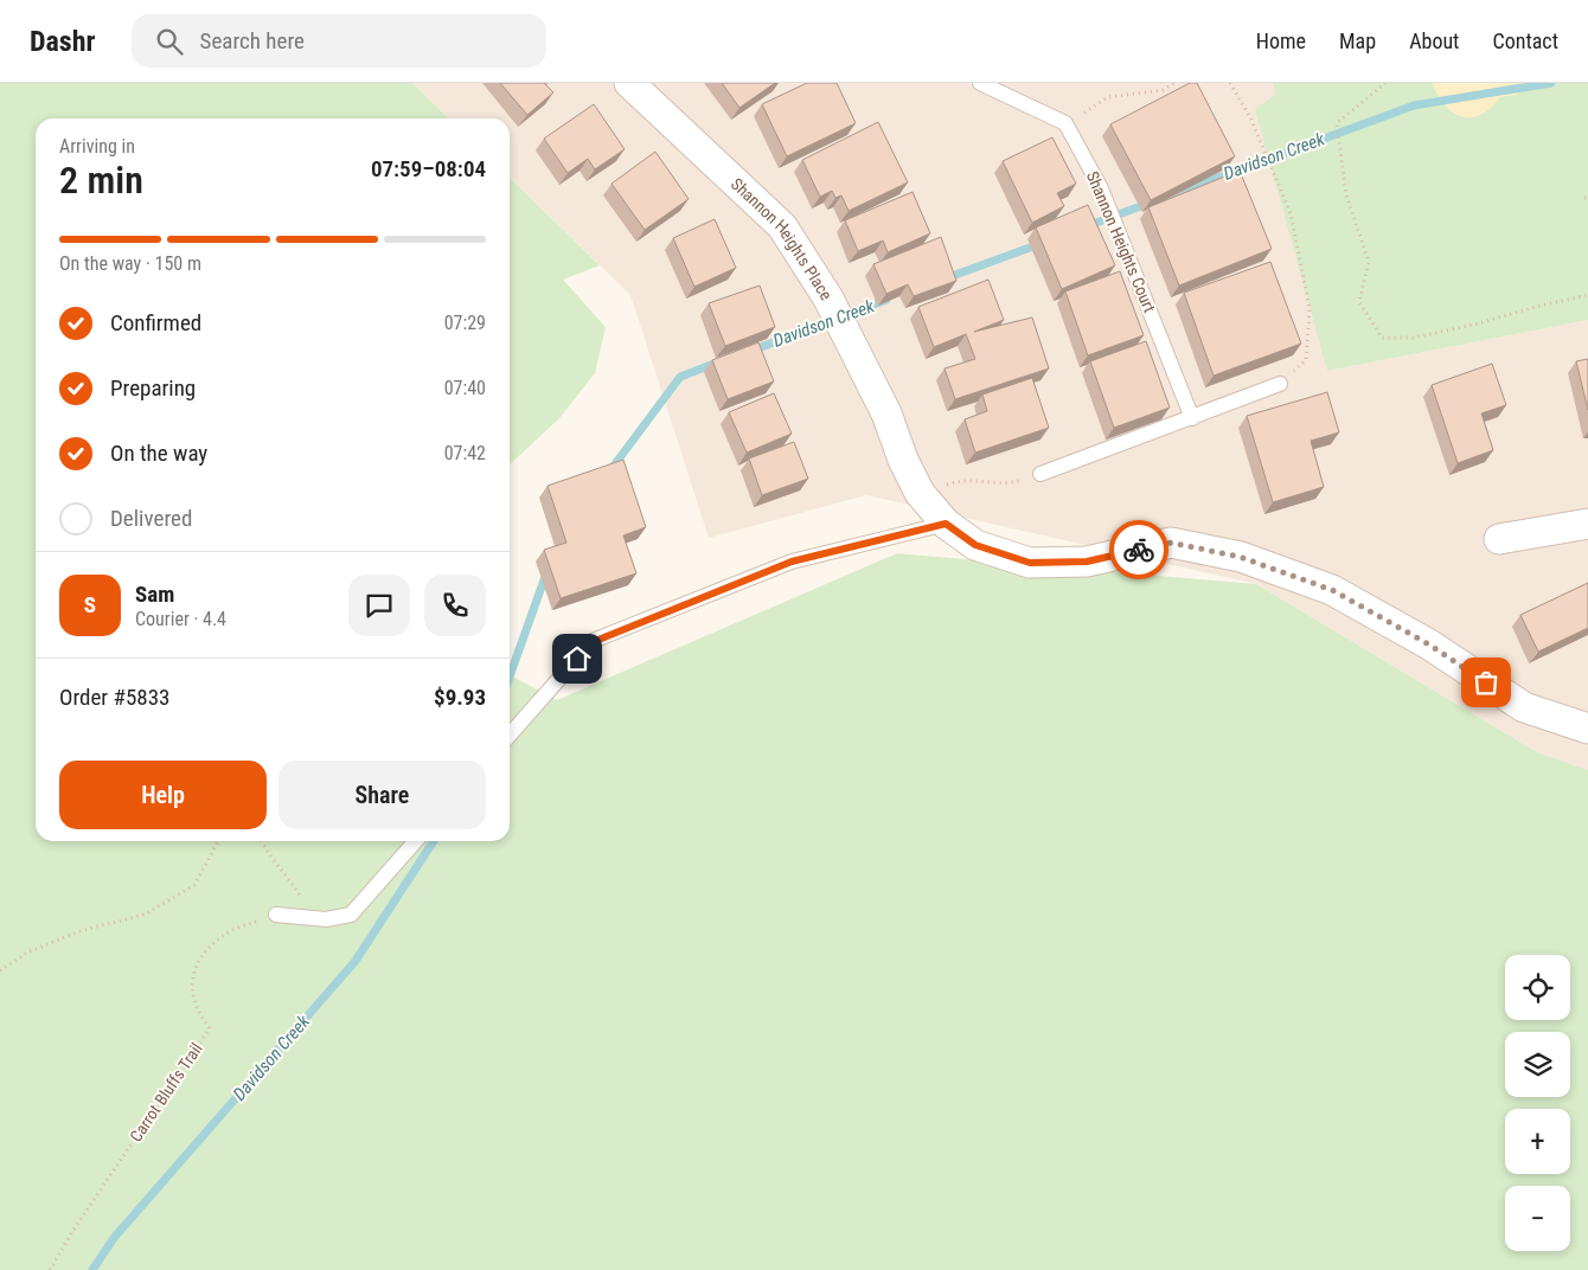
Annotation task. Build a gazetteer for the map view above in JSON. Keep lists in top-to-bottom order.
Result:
{
  "streets": {
    "street": ["Shannon Heights Place"],
    "lane": ["Shannon Heights Court"],
    "path": ["Carrot Bluffs Trail"]
  },
  "water": ["Davidson Creek"],
  "page": {
    "header": "Dashr",
    "search": "Search here",
    "nav": [
      "Home",
      "Map",
      "About",
      "Contact"
    ],
    "heading": ["2 min", "Arriving in", "07:59–08:04"],
    "panel": [
      "Sam",
      "Courier · 4.4",
      "Order #5833",
      "$9.93"
    ],
    "bar": "On the way · 150 m",
    "list": [
      ["Confirmed", "07:29"],
      ["Preparing", "07:40"],
      ["On the way", "07:42"],
      "Delivered"
    ],
    "round": "S",
    "buttons": ["Help", "Share"],
    "map_buttons": ["+", "−"]
  }
}
